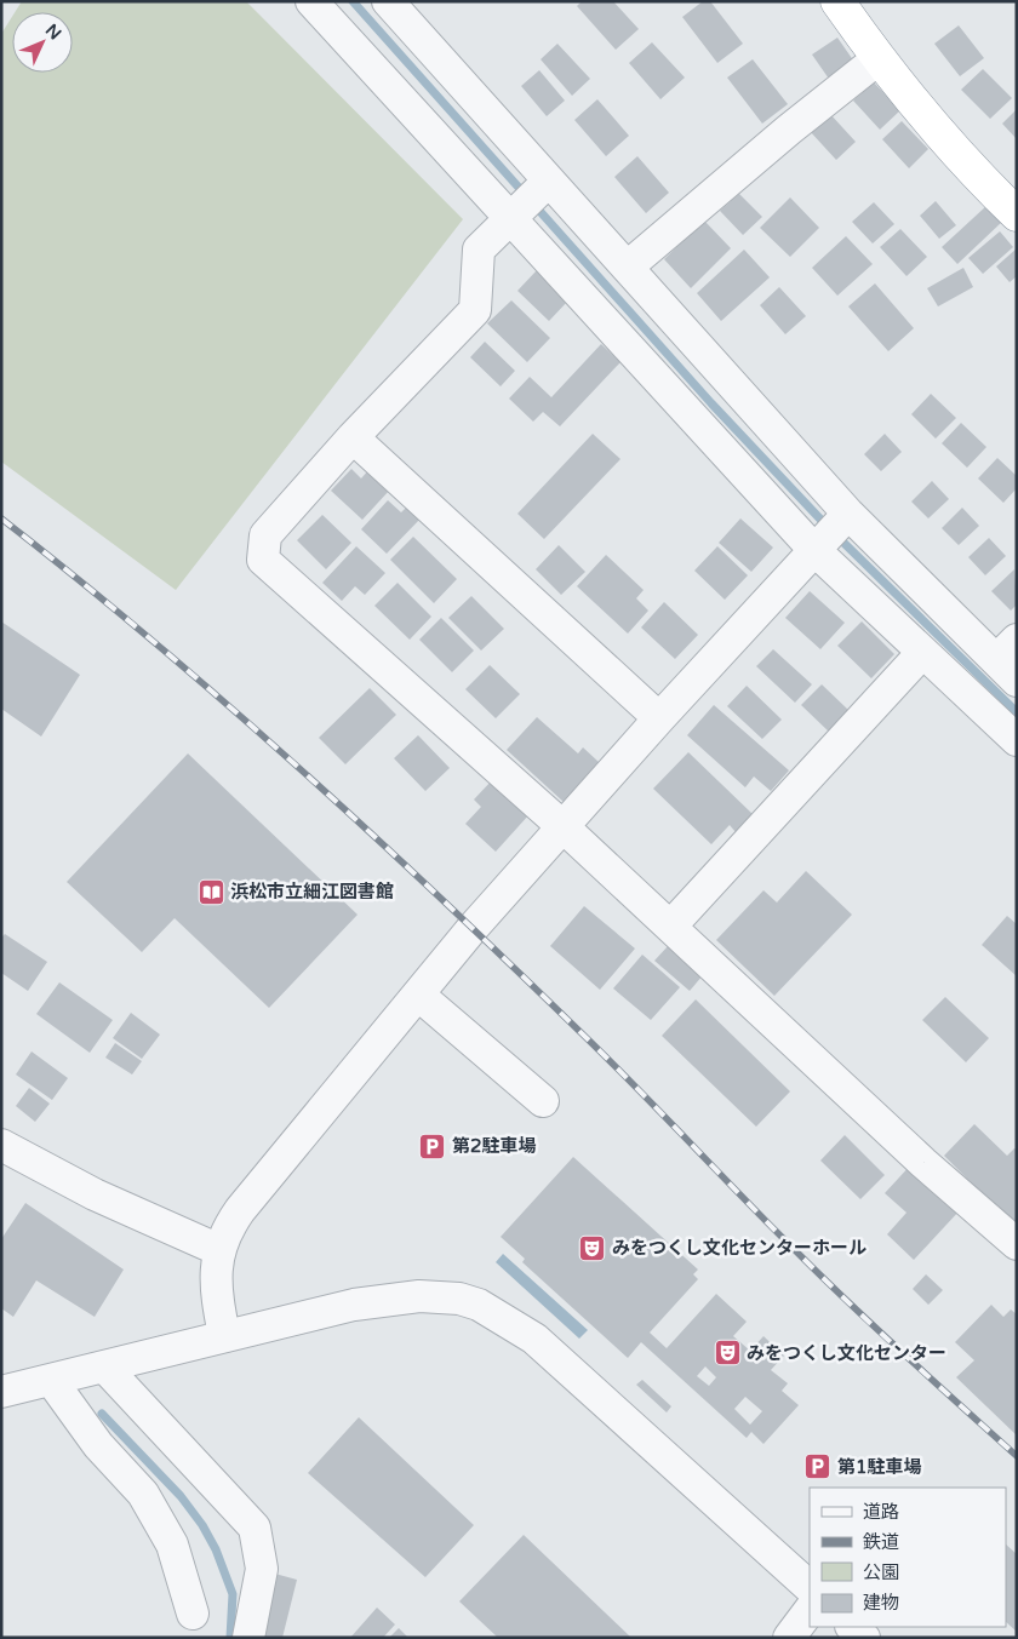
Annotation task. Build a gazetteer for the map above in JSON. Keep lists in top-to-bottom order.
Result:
{
  "places": {
    "library": ["浜松市立細江図書館"],
    "parking": ["第2駐車場", "第1駐車場"],
    "theatre": ["みをつくし文化センターホール", "みをつくし文化センター"]
  },
  "legend": [
    "道路",
    "鉄道",
    "公園",
    "建物"
  ],
  "north": "top right"
}
